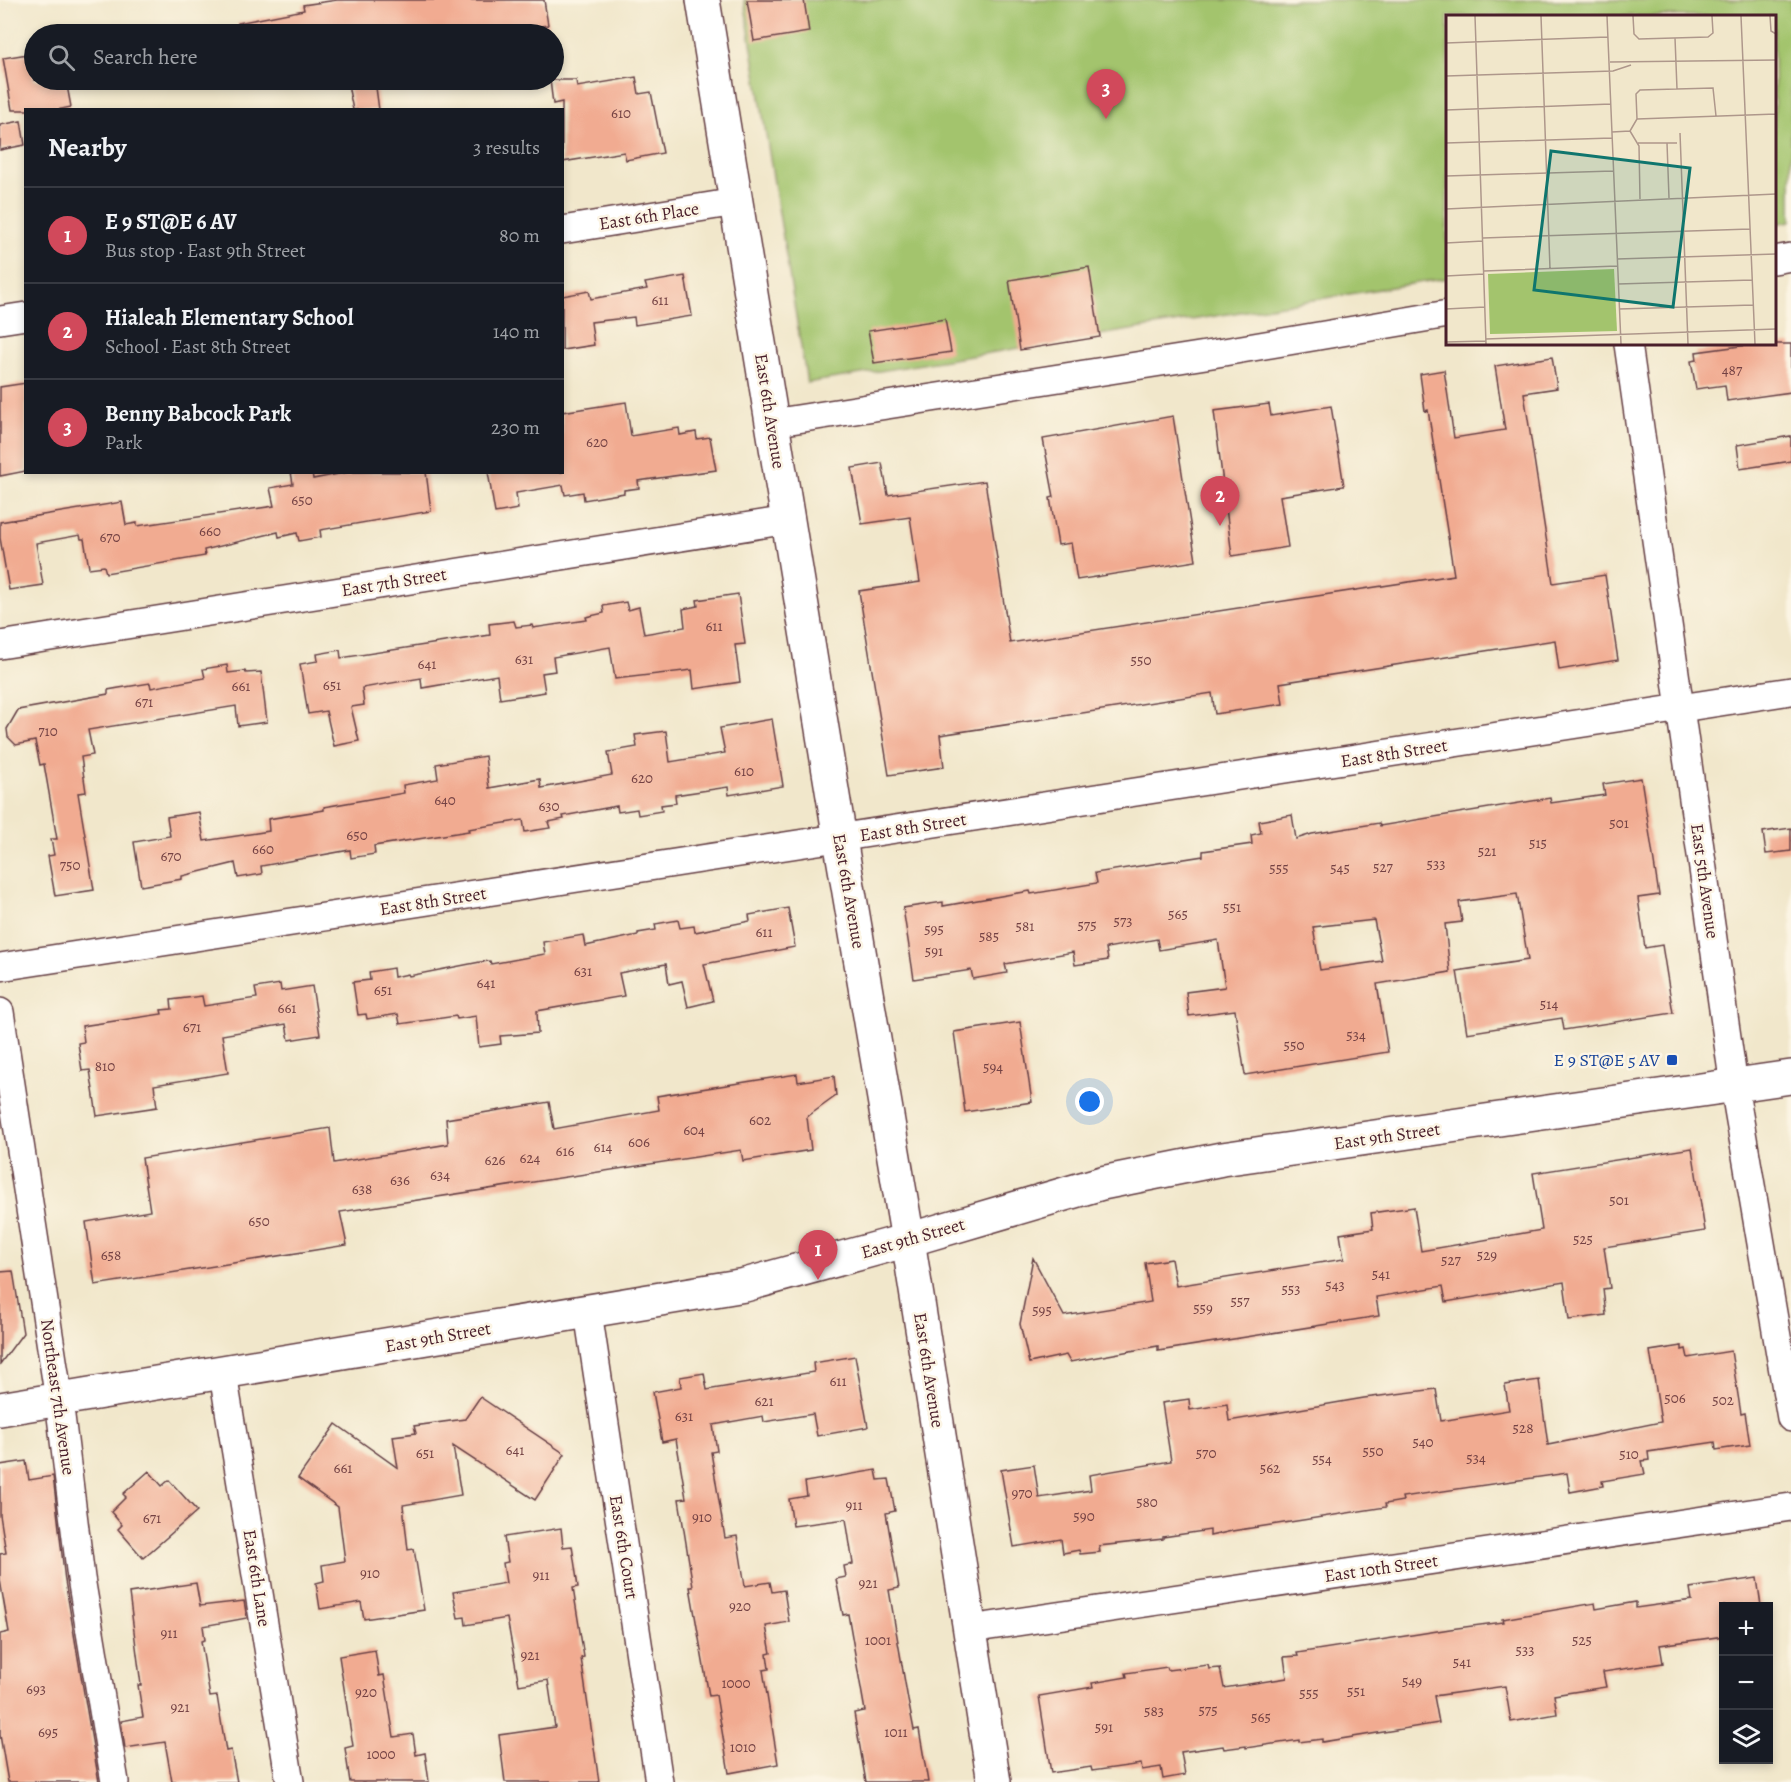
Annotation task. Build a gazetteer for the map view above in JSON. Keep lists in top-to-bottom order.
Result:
{
  "streets": {
    "main road": ["East 6th Avenue", "East 9th Street"],
    "street": [
      "East 6th Place",
      "East 7th Street",
      "East 8th Street",
      "East 5th Avenue",
      "Northeast 7th Avenue",
      "East 6th Court",
      "East 10th Street",
      "East 6th Lane"
    ]
  },
  "crossings": [
    ["East 6th Place", "East 6th Avenue"],
    ["East 6th Avenue", "East 7th Street"],
    ["East 6th Avenue", "East 8th Street"],
    ["East 6th Avenue", "East 9th Street"],
    ["East 6th Avenue", "East 10th Street"],
    ["East 8th Street", "East 5th Avenue"],
    ["East 5th Avenue", "East 9th Street"],
    ["East 9th Street", "Northeast 7th Avenue"],
    ["East 9th Street", "East 6th Court"],
    ["East 9th Street", "East 6th Lane"]
  ],
  "places": {
    "transit": ["E 9 ST@E 5 AV"]
  },
  "house_numbers": [
    "610",
    "611",
    "487",
    "620",
    "650",
    "660",
    "670",
    "611",
    "631",
    "550",
    "641",
    "651",
    "661",
    "671",
    "710",
    "610",
    "620",
    "640",
    "630",
    "501",
    "650",
    "515",
    "660",
    "521",
    "670",
    "533",
    "750",
    "527",
    "555",
    "545",
    "551",
    "565",
    "573",
    "575",
    "581",
    "595",
    "611",
    "585",
    "591",
    "631",
    "641",
    "651",
    "514",
    "661",
    "671",
    "534",
    "550",
    "810",
    "594",
    "602",
    "604",
    "606",
    "614",
    "616",
    "624",
    "626",
    "634",
    "636",
    "638",
    "501",
    "650",
    "525",
    "658",
    "529",
    "527",
    "541",
    "543",
    "553",
    "557",
    "559",
    "595",
    "611",
    "506",
    "502",
    "621",
    "631",
    "528",
    "540",
    "641",
    "550",
    "651",
    "570",
    "510",
    "534",
    "554",
    "661",
    "562",
    "970",
    "580",
    "911",
    "590",
    "910",
    "671",
    "910",
    "911",
    "921",
    "920",
    "911",
    "1001",
    "525",
    "533",
    "921",
    "541",
    "549",
    "1000",
    "693",
    "551",
    "920",
    "555",
    "921",
    "575",
    "583",
    "565",
    "591",
    "695",
    "1011",
    "1010",
    "1000"
  ],
  "page": {
    "search": "Search here",
    "pins": ["3", "2", "1"],
    "heading": ["Nearby", "3 results"],
    "list": [
      {
        "mark": "1",
        "name": "E 9 ST@E 6 AV",
        "note": "Bus stop · East 9th Street",
        "value": "80 m"
      },
      {
        "mark": "2",
        "name": "Hialeah Elementary School",
        "note": "School · East 8th Street",
        "value": "140 m"
      },
      {
        "mark": "3",
        "name": "Benny Babcock Park",
        "note": "Park",
        "value": "230 m"
      }
    ],
    "map_buttons": ["+", "−"]
  }
}
